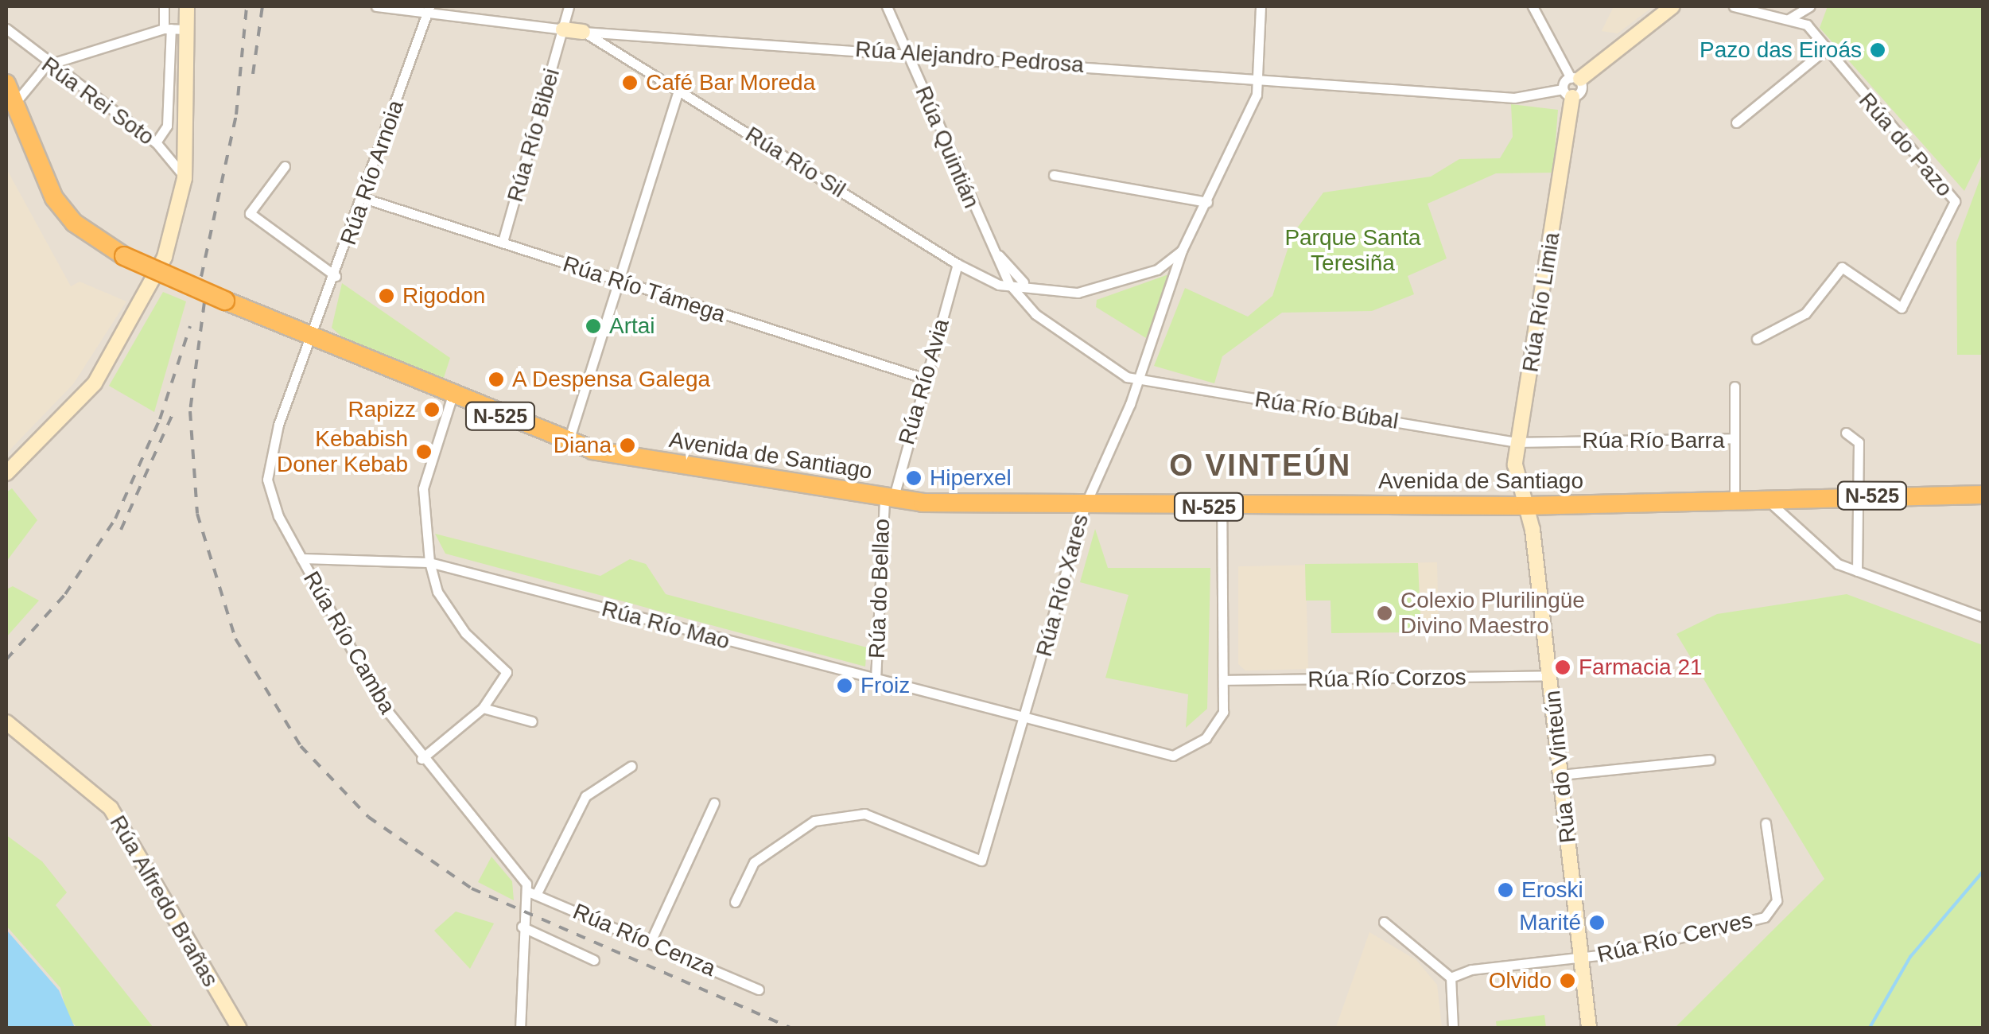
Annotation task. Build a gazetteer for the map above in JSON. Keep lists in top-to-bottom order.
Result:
{
  "streets": {
    "highway": ["N-525", "Avenida de Santiago"],
    "street": [
      "Rúa Alejandro Pedrosa",
      "Rúa Rei Soto",
      "Rúa Río Bibei",
      "Rúa do Pazo",
      "Rúa Quintián",
      "Rúa Río Sil",
      "Rúa Río Arnoia",
      "Rúa Río Támega",
      "Rúa Río Limia",
      "Rúa Río Avia",
      "Rúa Río Búbal",
      "Rúa Río Barra",
      "Rúa Río Xares",
      "Rúa do Bellao",
      "Rúa Río Mao",
      "Rúa Río Camba",
      "Rúa Río Corzos",
      "Rúa do Vinteún",
      "Rúa Alfredo Brañas",
      "Rúa Río Cerves",
      "Rúa Río Cenza"
    ]
  },
  "crossings": [
    ["Rúa Alejandro Pedrosa", "Rúa Río Bibei"],
    ["Rúa Alejandro Pedrosa", "Rúa Quintián"],
    ["Rúa Alejandro Pedrosa", "Rúa Río Sil"],
    ["Rúa Alejandro Pedrosa", "Rúa Río Arnoia"],
    ["Rúa Alejandro Pedrosa", "Rúa Río Limia"],
    ["Rúa Alejandro Pedrosa", "Rúa Río Xares"],
    ["Rúa Río Bibei", "Rúa Río Támega"],
    ["Rúa Quintián", "Rúa Río Sil"],
    ["Rúa Río Sil", "Rúa Río Avia"],
    ["Rúa Río Sil", "Rúa Río Búbal"],
    ["Rúa Río Sil", "Rúa Río Xares"],
    ["Rúa Río Arnoia", "Rúa Río Támega"],
    ["Rúa Río Arnoia", "Avenida de Santiago"],
    ["Rúa Río Arnoia", "Rúa Río Camba"],
    ["Rúa Río Támega", "Rúa Río Avia"],
    ["Rúa Río Limia", "Rúa Río Búbal"],
    ["Rúa Río Limia", "Rúa Río Barra"],
    ["Rúa Río Limia", "Avenida de Santiago"],
    ["Rúa Río Limia", "Rúa do Vinteún"],
    ["Rúa Río Avia", "Avenida de Santiago"],
    ["Rúa Río Avia", "Rúa do Bellao"],
    ["Rúa Río Búbal", "Rúa Río Barra"],
    ["Rúa Río Búbal", "Rúa Río Xares"],
    ["N-525", "Avenida de Santiago"],
    ["Rúa Río Barra", "Avenida de Santiago"],
    ["Avenida de Santiago", "Rúa Río Xares"],
    ["Avenida de Santiago", "Rúa do Bellao"],
    ["Avenida de Santiago", "Rúa Río Camba"],
    ["Avenida de Santiago", "Rúa do Vinteún"],
    ["Rúa Río Xares", "Rúa Río Mao"],
    ["Rúa do Bellao", "Rúa Río Mao"],
    ["Rúa Río Mao", "Rúa Río Camba"],
    ["Rúa Río Mao", "Rúa Río Corzos"],
    ["Rúa Río Camba", "Rúa Río Cenza"],
    ["Rúa Río Corzos", "Rúa do Vinteún"],
    ["Rúa do Vinteún", "Rúa Río Cerves"]
  ],
  "districts": ["O VINTEÚN"],
  "parks": ["Parque Santa Teresiña"],
  "places": [
    "Pazo das Eiroás",
    "Café Bar Moreda",
    "Rigodon",
    "Artai",
    "A Despensa Galega",
    "Rapizz",
    "Diana",
    "Kebabish Doner Kebab",
    "Hiperxel",
    "Colexio Plurilingüe Divino Maestro",
    "Farmacia 21",
    "Froiz",
    "Eroski",
    "Marité",
    "Olvido"
  ]
}
